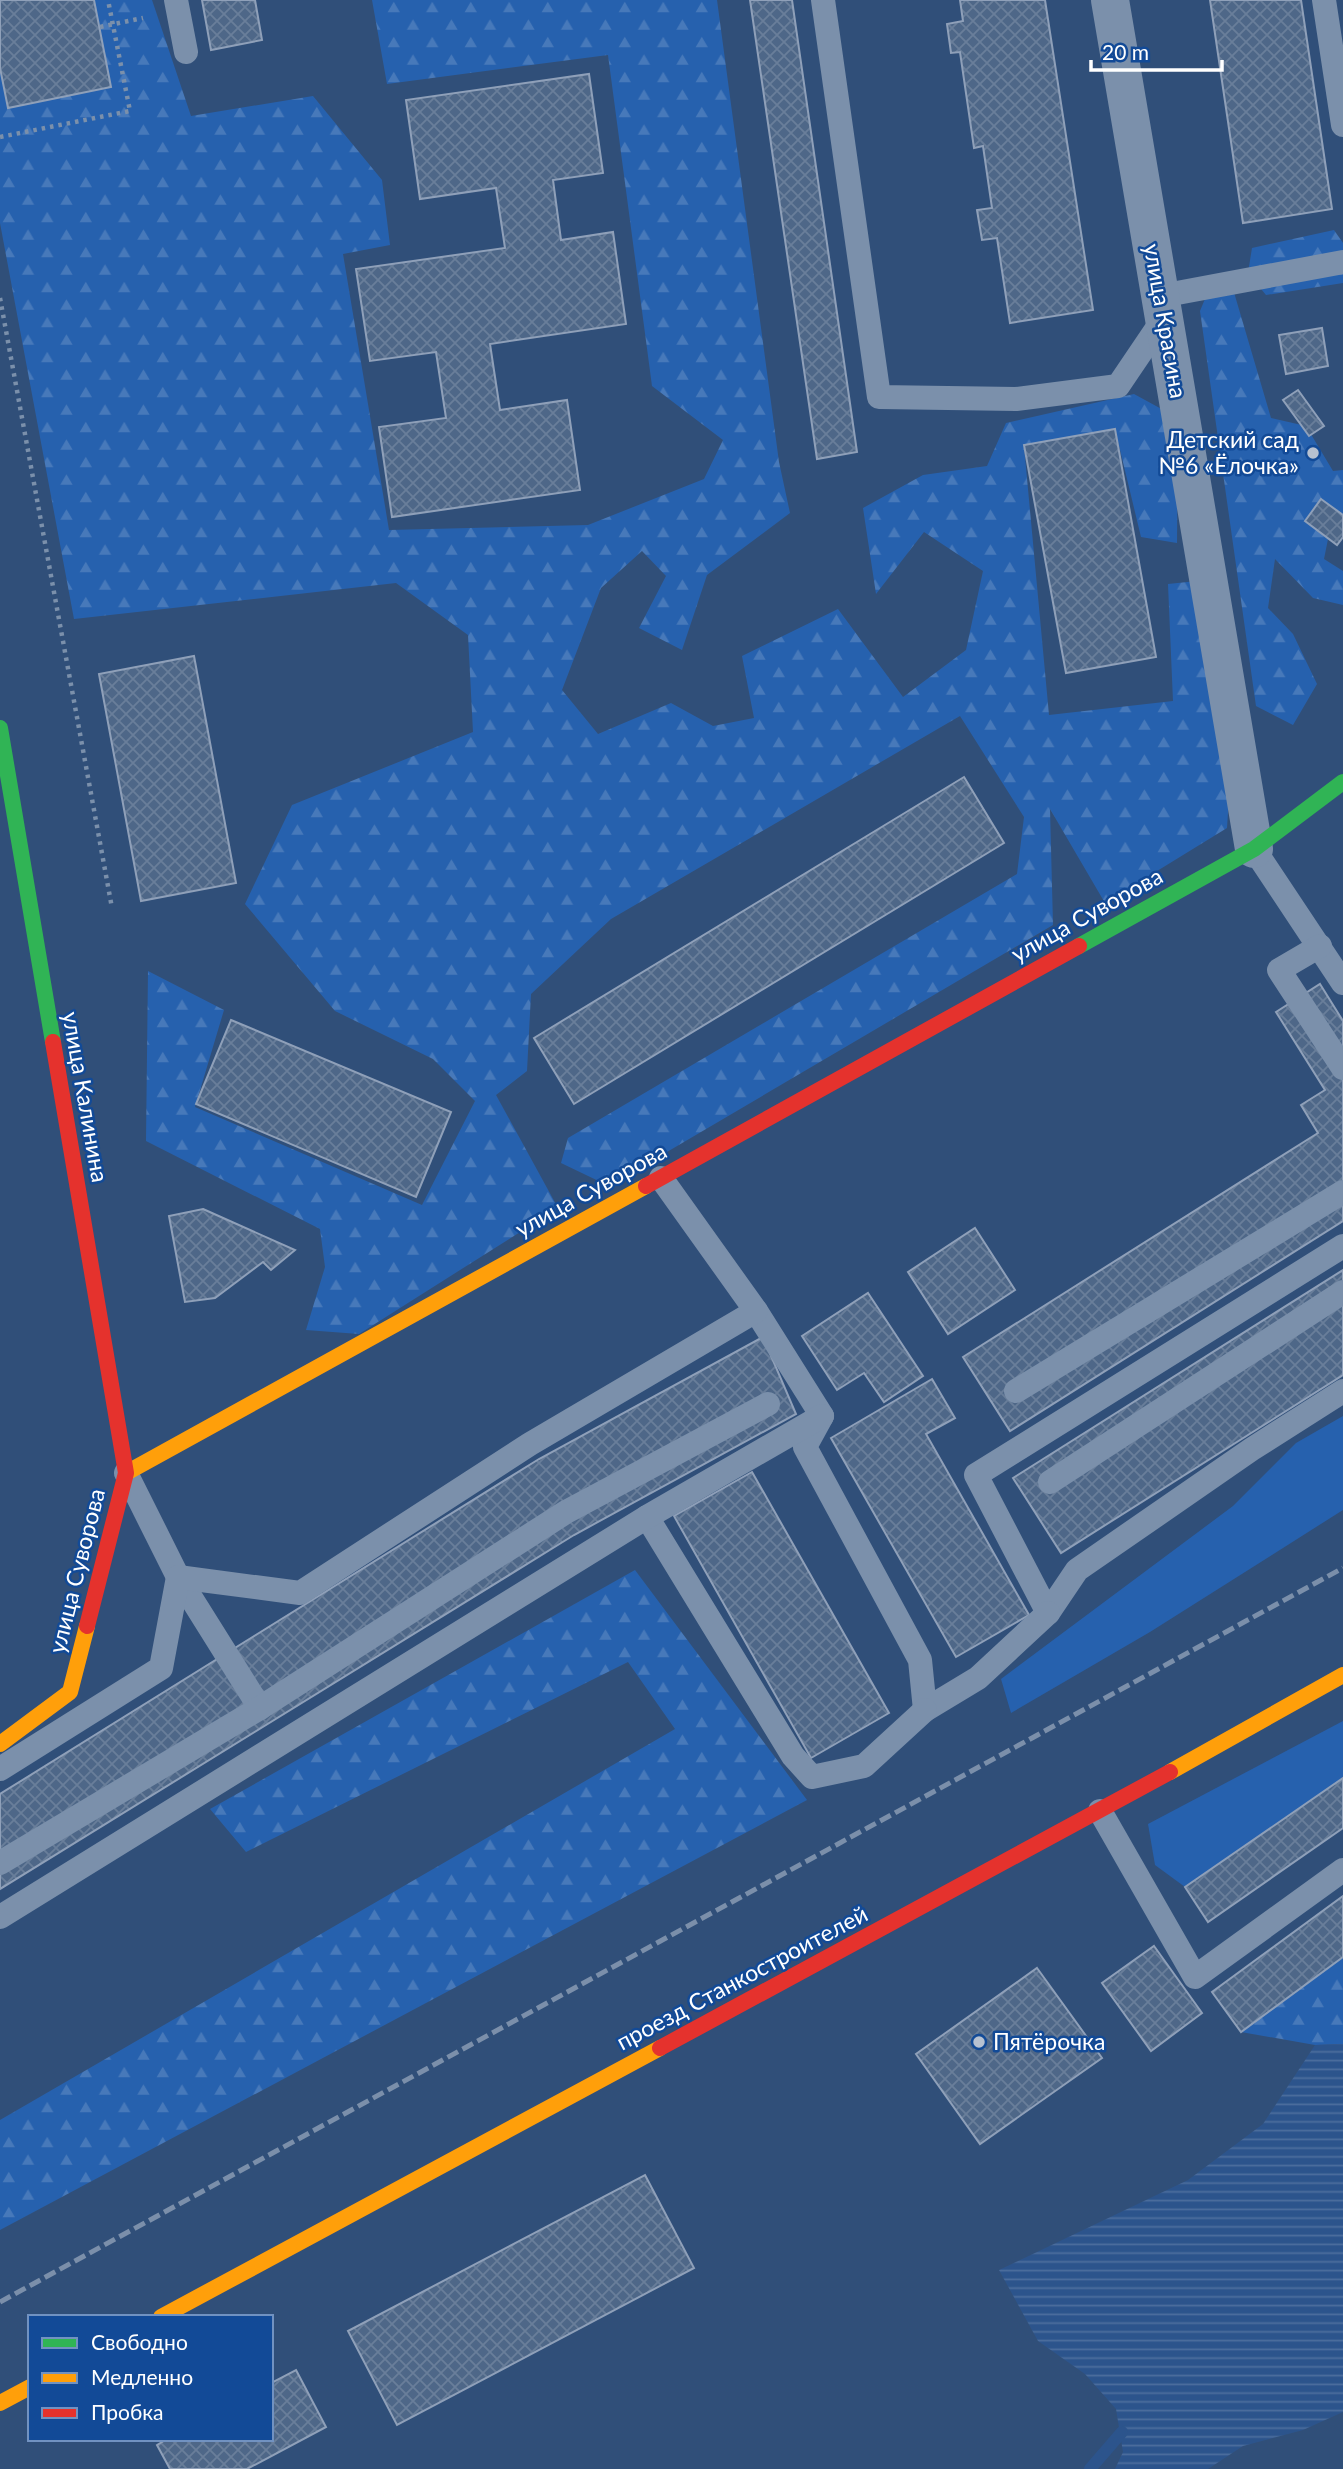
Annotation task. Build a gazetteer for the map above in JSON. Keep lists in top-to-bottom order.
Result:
{
  "streets": {
    "street": [
      "улица Красина",
      "улица Суворова",
      "улица Калинина",
      "проезд Станкостроителей"
    ]
  },
  "crossings": [
    ["улица Красина", "улица Суворова"],
    ["улица Суворова", "улица Калинина"]
  ],
  "places": ["Детский сад №6 «Ёлочка»", "Пятёрочка"],
  "legend": ["Свободно", "Медленно", "Пробка"],
  "scale_bar": "20 m"
}
